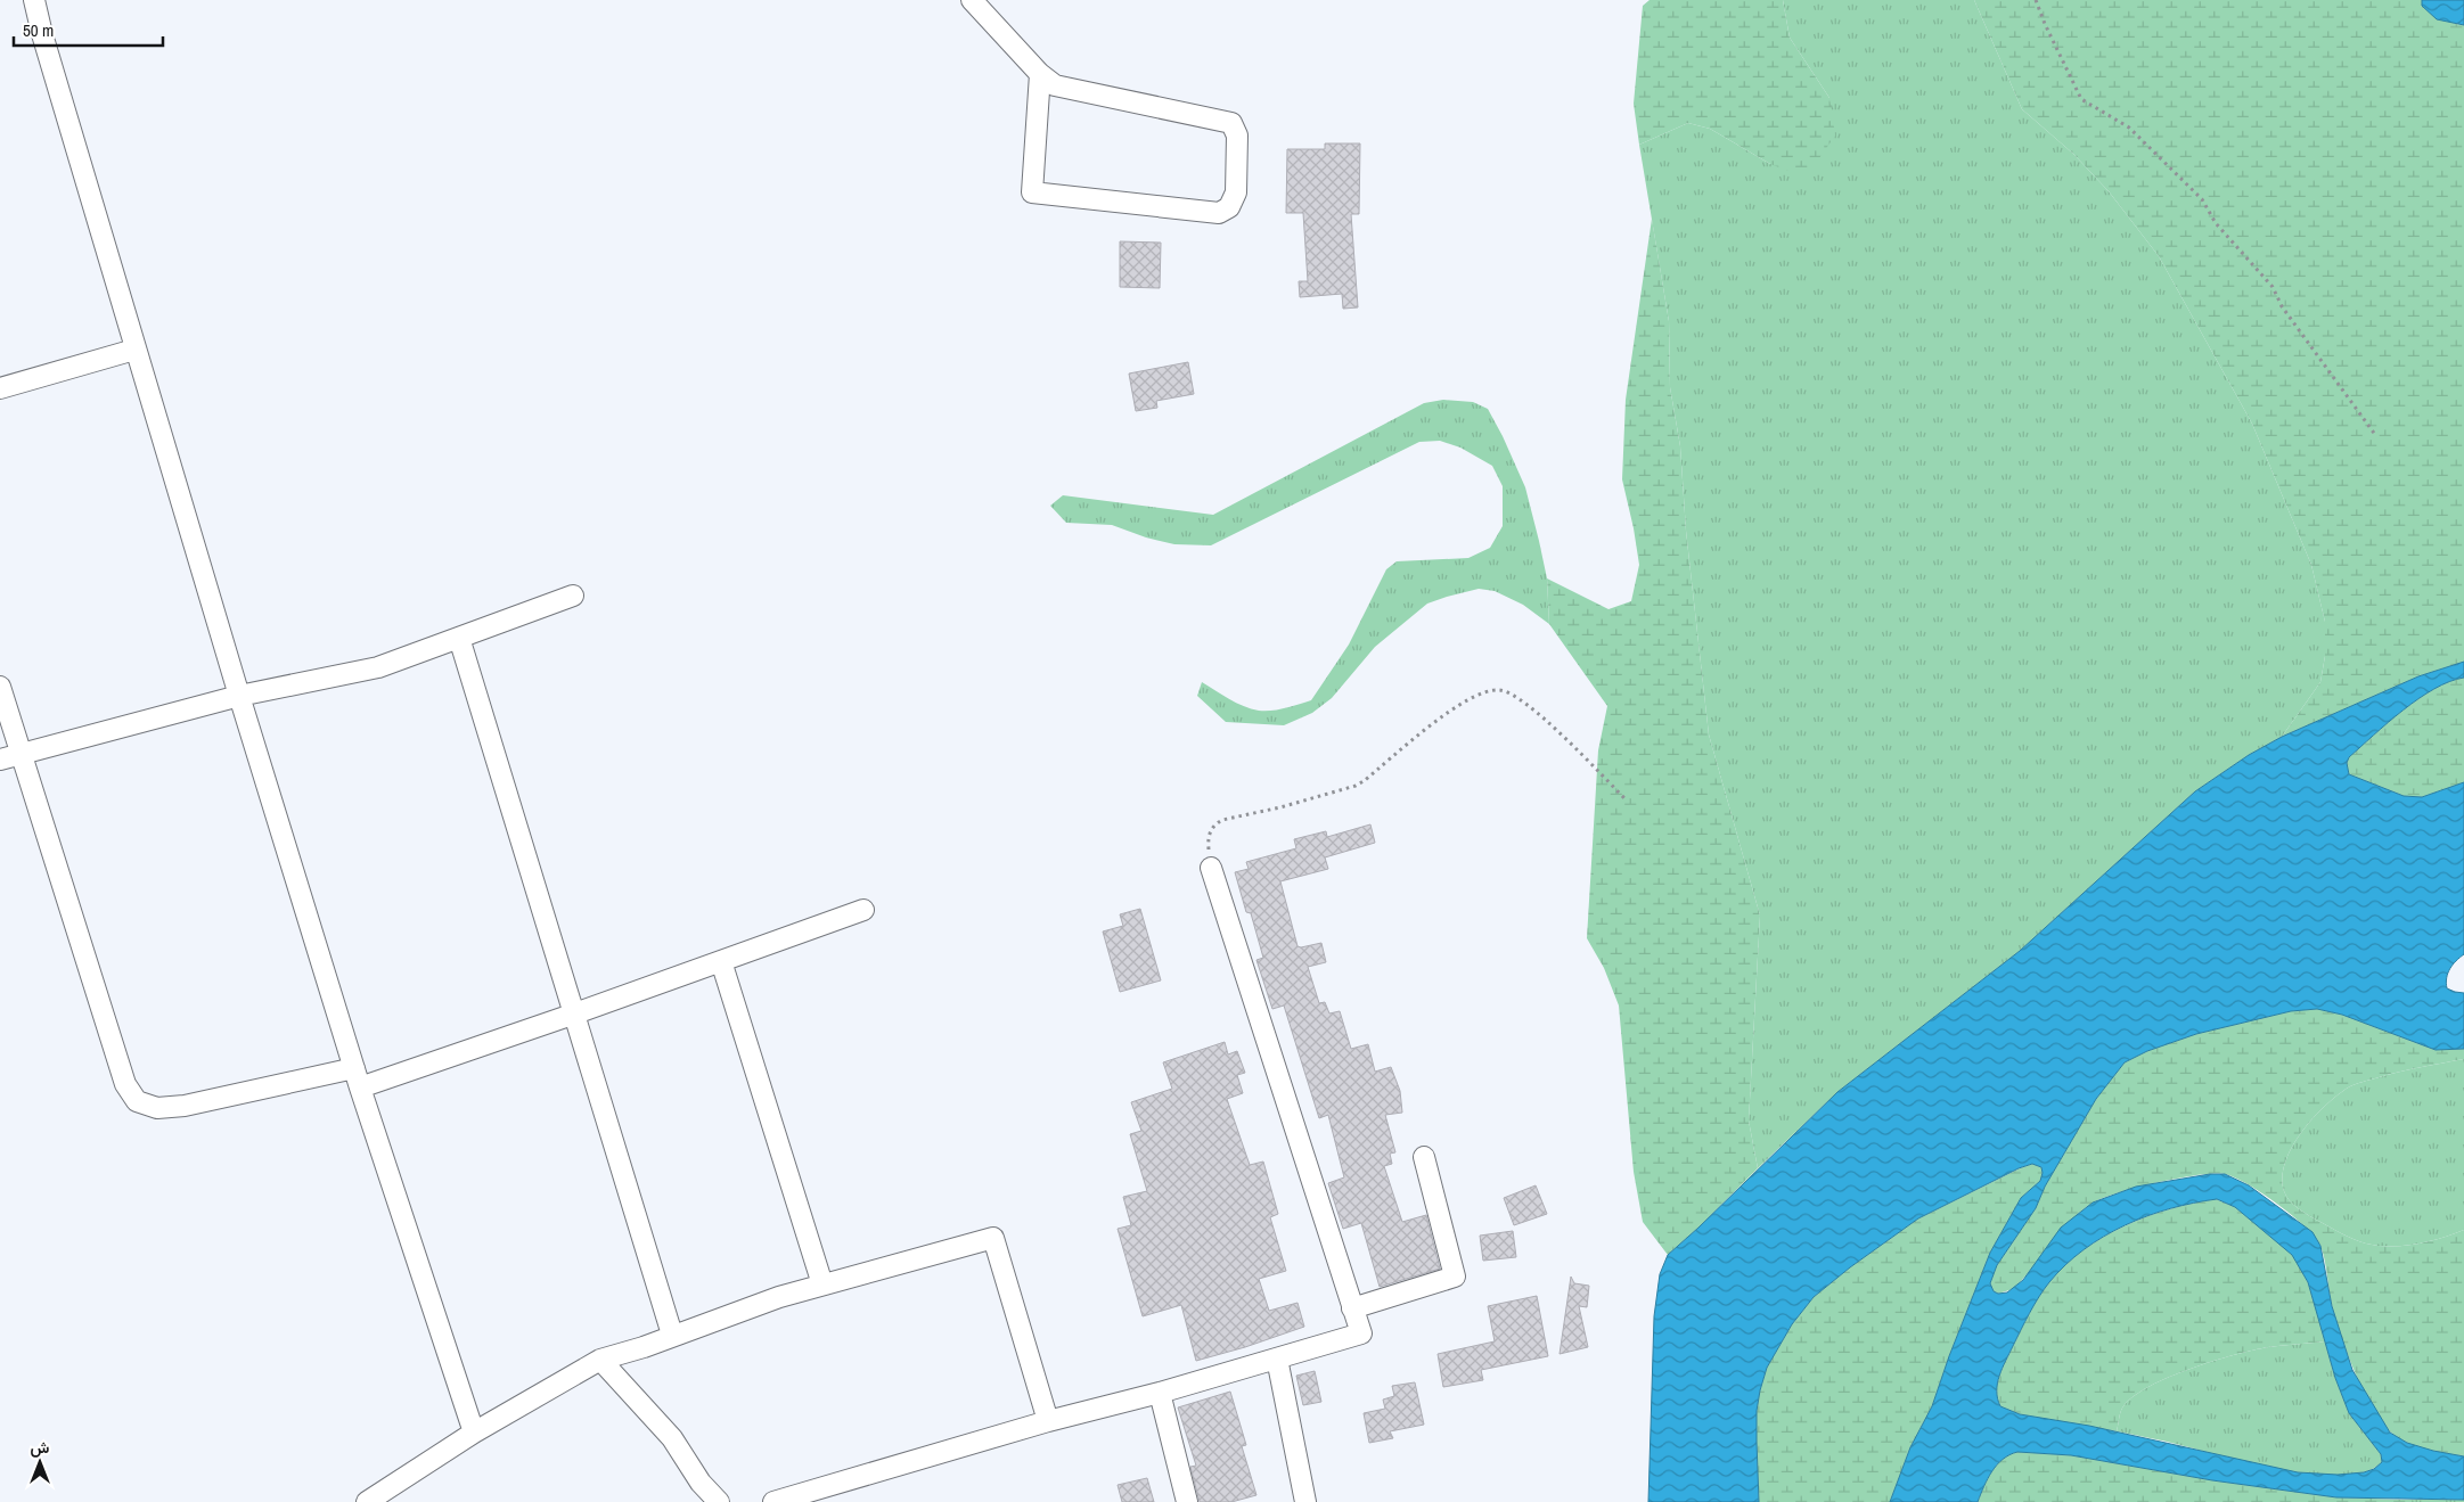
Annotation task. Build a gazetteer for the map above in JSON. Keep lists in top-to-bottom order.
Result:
{
  "scale_bar": "50 m",
  "north": "top"
}
